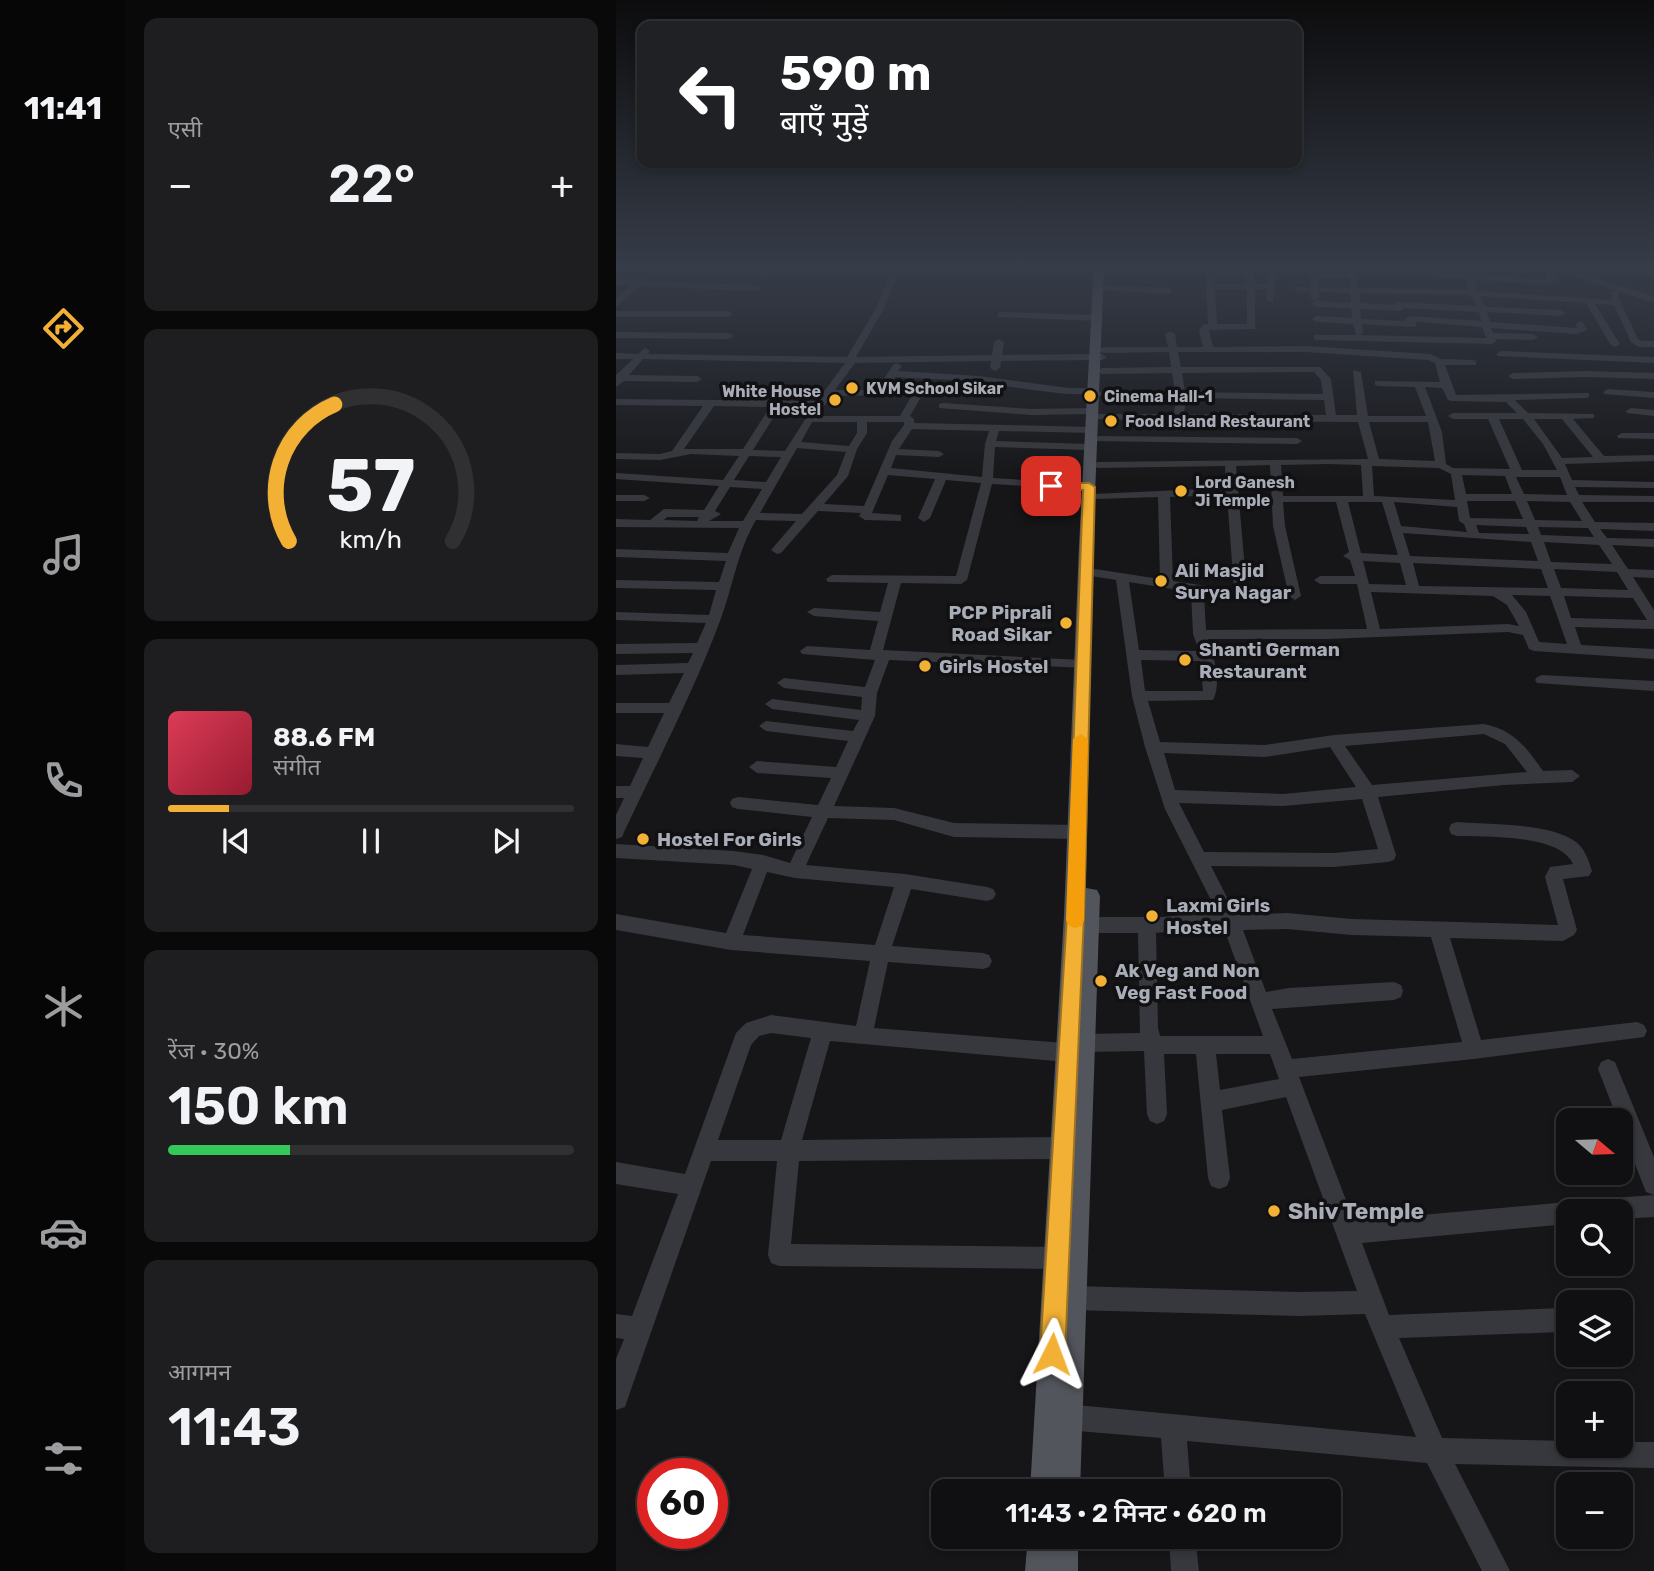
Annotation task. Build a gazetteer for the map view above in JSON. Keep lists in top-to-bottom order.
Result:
{
  "places": [
    "KVM School Sikar",
    "Cinema Hall-1",
    "White House Hostel",
    "Food Island Restaurant",
    "Lord Ganesh Ji Temple",
    "Ali Masjid Surya Nagar",
    "PCP Piprali Road Sikar",
    "Shanti German Restaurant",
    "Girls Hostel",
    "Hostel For Girls",
    "Laxmi Girls Hostel",
    "Ak Veg and Non Veg Fast Food",
    "Shiv Temple"
  ],
  "north": "right",
  "page": {
    "tabs": "11:41",
    "tile": [
      "एसी",
      ["रेंज · 30%", "150 km"],
      ["आगमन", "11:43"]
    ],
    "turn": ["590 m", "बाएँ मुड़ें"],
    "heat": ["−", "22°", "+"],
    "song": ["88.6 FM", "संगीत"],
    "map_buttons": ["+", "−"],
    "limit": "60",
    "trip": "11:43 · 2 मिनट · 620 m",
    "gauge": ["57", "km/h"]
  }
}
